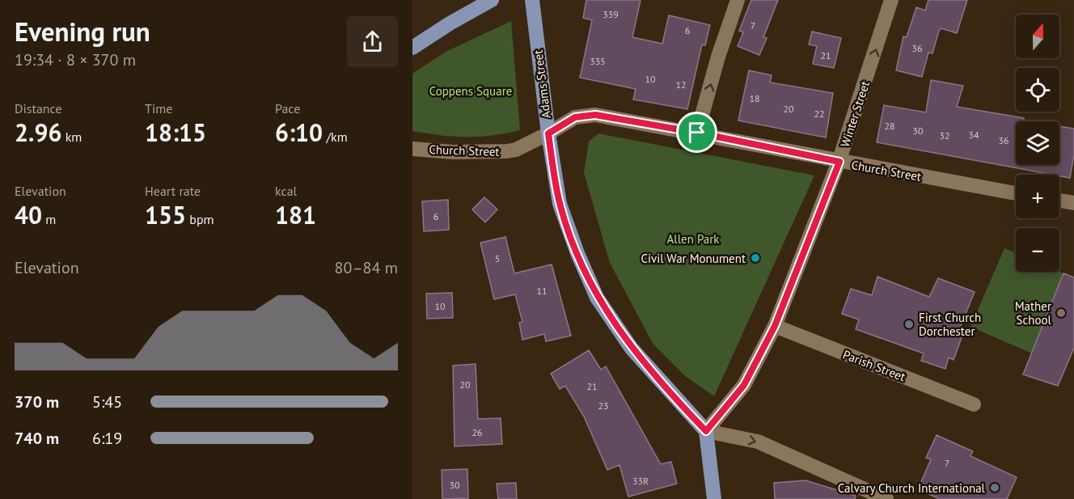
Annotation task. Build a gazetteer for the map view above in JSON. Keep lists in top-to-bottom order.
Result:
{
  "streets": {
    "main road": ["Adams Street"],
    "street": ["Winter Street", "Church Street", "Parish Street"]
  },
  "crossings": [
    ["Adams Street", "Winter Street"],
    ["Adams Street", "Church Street"],
    ["Winter Street", "Church Street"],
    ["Winter Street", "Parish Street"]
  ],
  "one_way": ["Winter Street"],
  "parks": ["Coppens Square", "Allen Park"],
  "places": [
    "Civil War Monument",
    "Mather School",
    "First Church Dorchester",
    "Calvary Church International"
  ],
  "house_numbers": [
    "339",
    "7",
    "6",
    "36",
    "21",
    "335",
    "10",
    "12",
    "18",
    "20",
    "22",
    "28",
    "30",
    "34",
    "32",
    "36",
    "6",
    "5",
    "11",
    "10",
    "20",
    "21",
    "23",
    "26",
    "7",
    "33R",
    "30"
  ],
  "north": "top",
  "page": {
    "heading": ["Evening run", "19:34 · 8 × 370 m"],
    "map_buttons": ["+", "−"],
    "stats": [
      ["Distance", "2.96 km"],
      ["Time", "18:15"],
      ["Pace", "6:10 /km"],
      ["Elevation", "40 m"],
      ["Heart rate", "155 bpm"],
      ["kcal", "181"]
    ],
    "chart": ["Elevation", "80–84 m"],
    "list": [
      {
        "name": "370 m",
        "note": "5:45"
      },
      {
        "name": "740 m",
        "note": "6:19"
      }
    ]
  }
}
